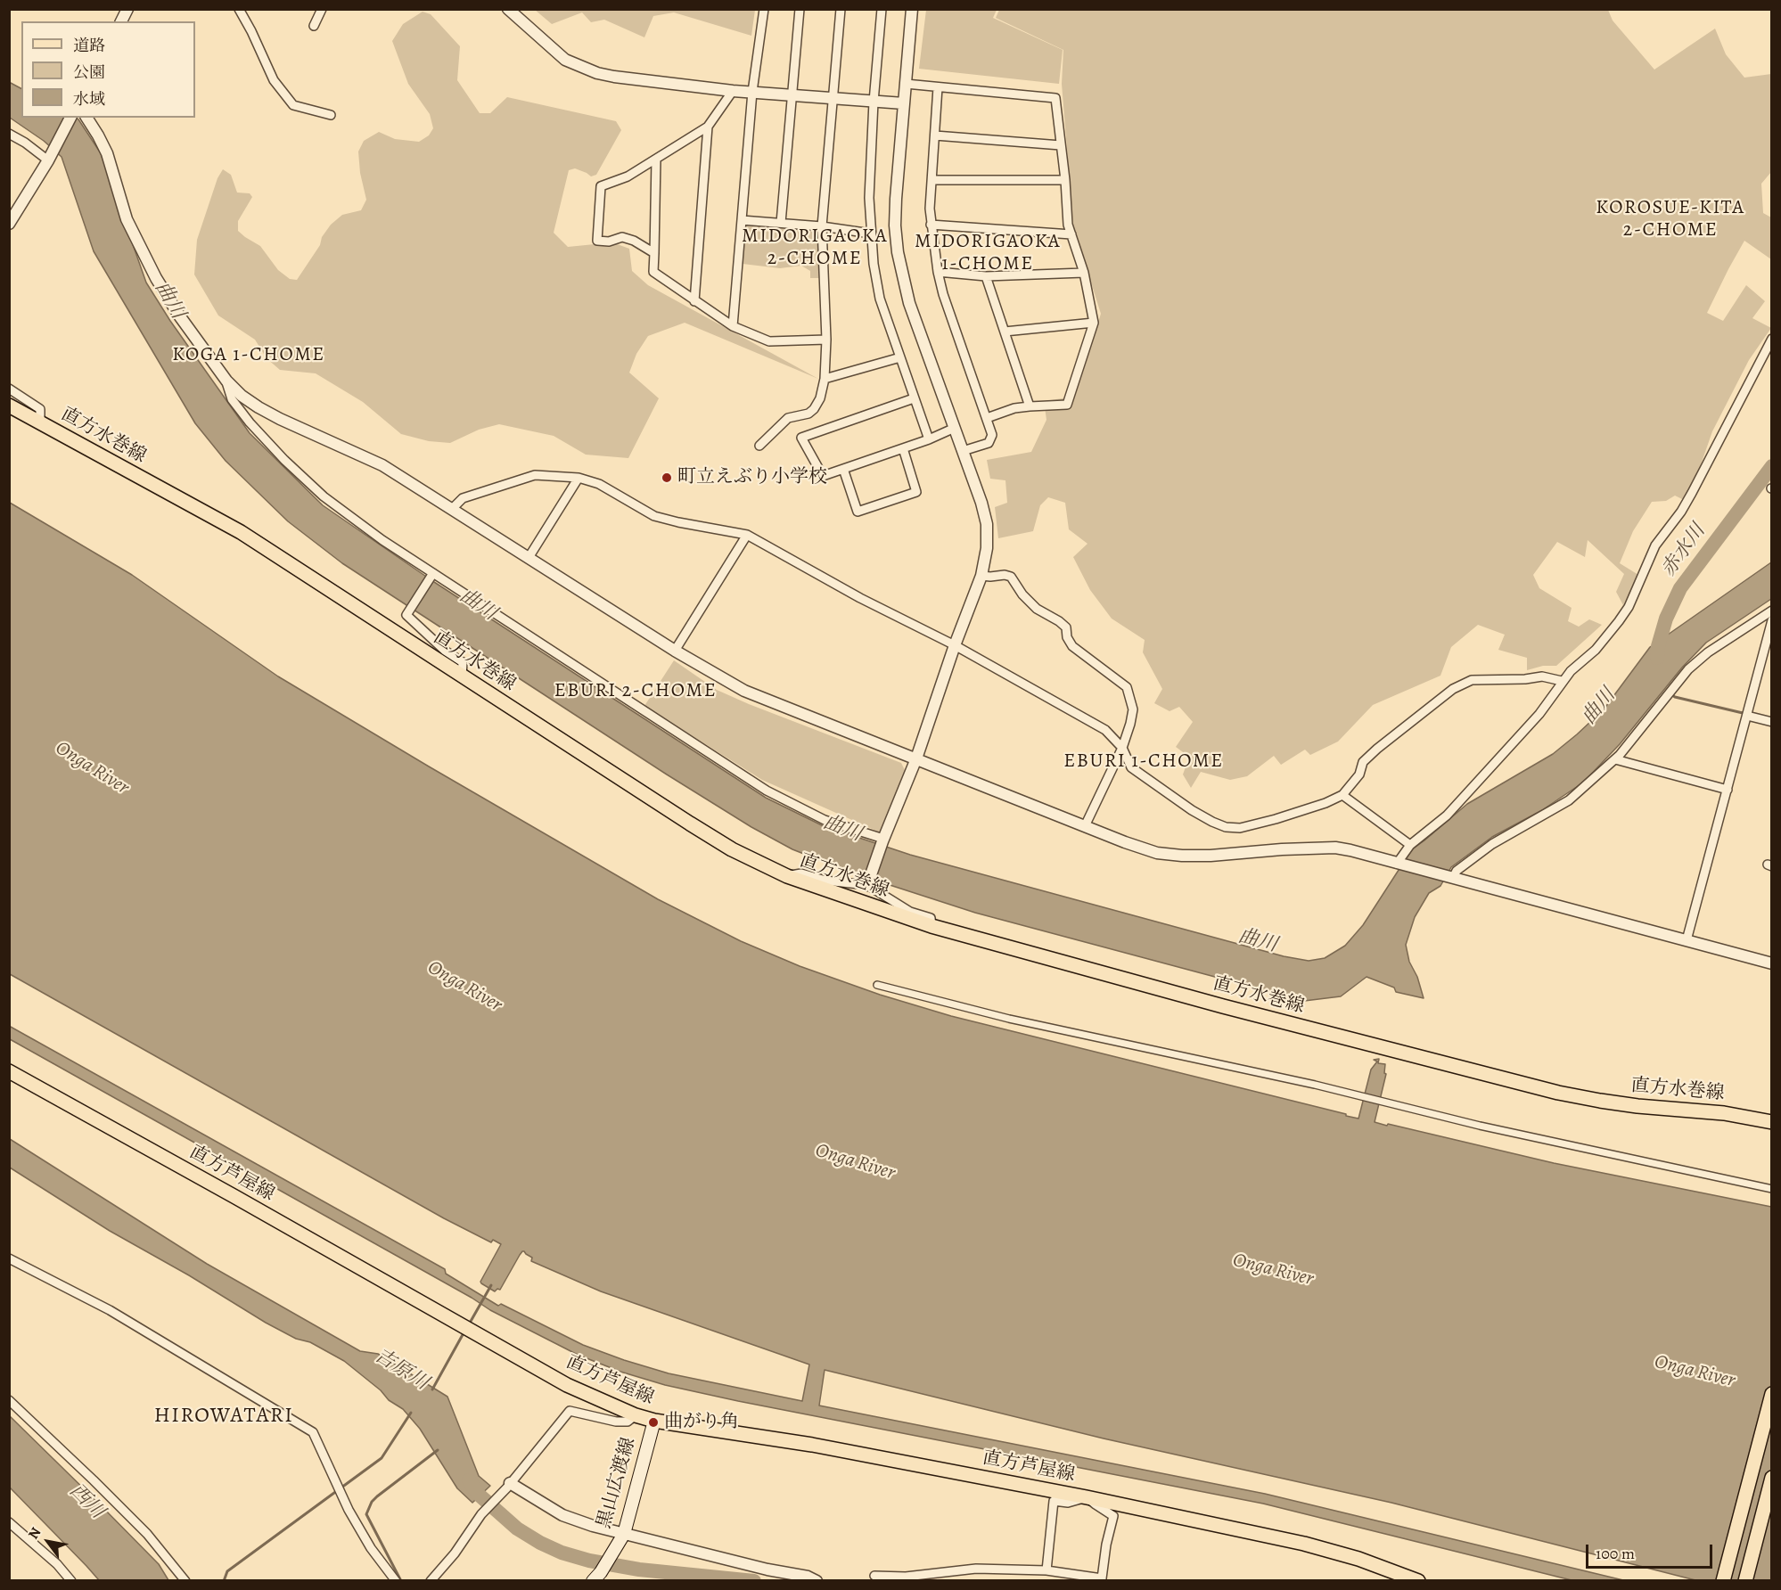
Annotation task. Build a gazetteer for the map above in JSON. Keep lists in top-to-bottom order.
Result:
{
  "streets": {
    "main road": ["直方水巻線", "直方芦屋線", "黒山広渡線"]
  },
  "crossings": [
    ["直方芦屋線", "黒山広渡線"]
  ],
  "districts": [
    "KOROSUE-KITA 2-CHOME",
    "MIDORIGAOKA 2-CHOME",
    "MIDORIGAOKA 1-CHOME",
    "KOGA 1-CHOME",
    "EBURI 2-CHOME",
    "EBURI 1-CHOME",
    "HIROWATARI"
  ],
  "water": [
    "曲川",
    "赤水川",
    "Onga River",
    "吉原川",
    "西川"
  ],
  "places": ["町立えぶり小学校", "曲がり角"],
  "legend": ["道路", "公園", "水域"],
  "scale_bar": "100 m",
  "north": "top left"
}
